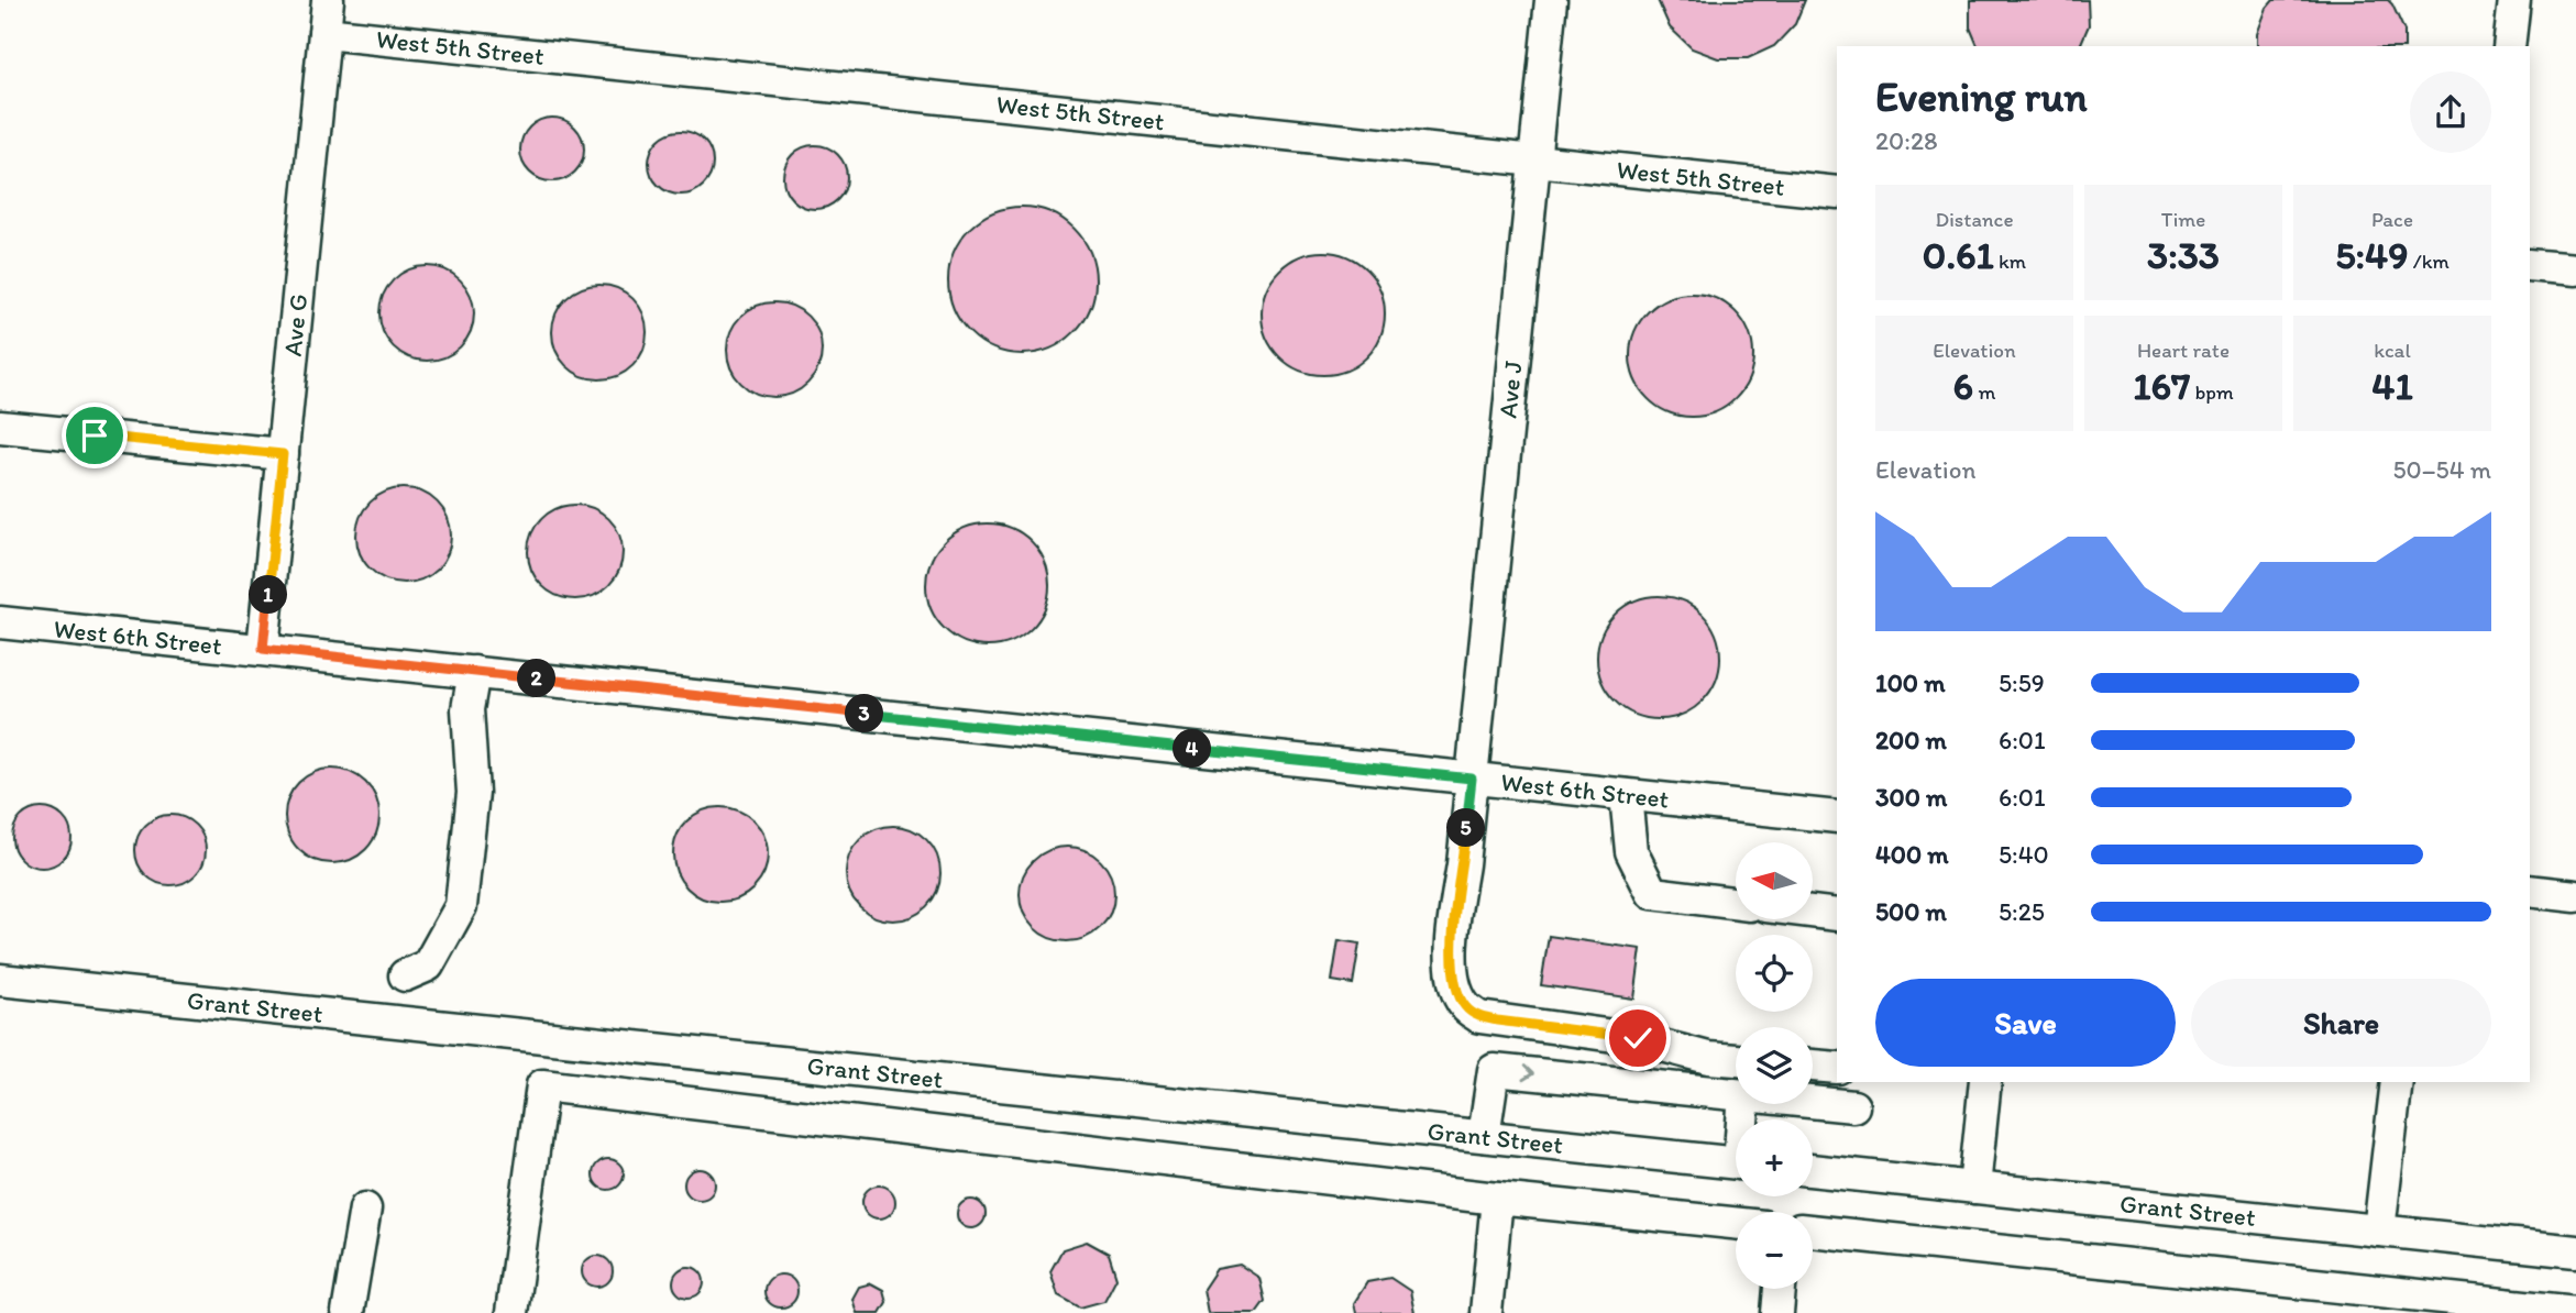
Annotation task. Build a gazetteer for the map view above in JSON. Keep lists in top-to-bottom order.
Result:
{
  "streets": {
    "street": [
      "West 5th Street",
      "Ave G",
      "Ave J",
      "West 6th Street",
      "Grant Street"
    ]
  },
  "crossings": [
    ["West 5th Street", "Ave G"],
    ["West 5th Street", "Ave J"],
    ["Ave G", "West 6th Street"],
    ["Ave J", "West 6th Street"]
  ],
  "north": "left",
  "page": {
    "heading": ["Evening run", "20:28"],
    "stats": [
      ["Distance", "0.61 km"],
      ["Time", "3:33"],
      ["Pace", "5:49 /km"],
      ["Elevation", "6 m"],
      ["Heart rate", "167 bpm"],
      ["kcal", "41"]
    ],
    "chart": ["Elevation", "50–54 m"],
    "pins": [
      "1",
      "2",
      "3",
      "4",
      "5"
    ],
    "list": [
      {
        "name": "100 m",
        "note": "5:59"
      },
      {
        "name": "200 m",
        "note": "6:01"
      },
      {
        "name": "300 m",
        "note": "6:01"
      },
      {
        "name": "400 m",
        "note": "5:40"
      },
      {
        "name": "500 m",
        "note": "5:25"
      }
    ],
    "map_buttons": ["+", "−"],
    "buttons": ["Save", "Share"]
  }
}
